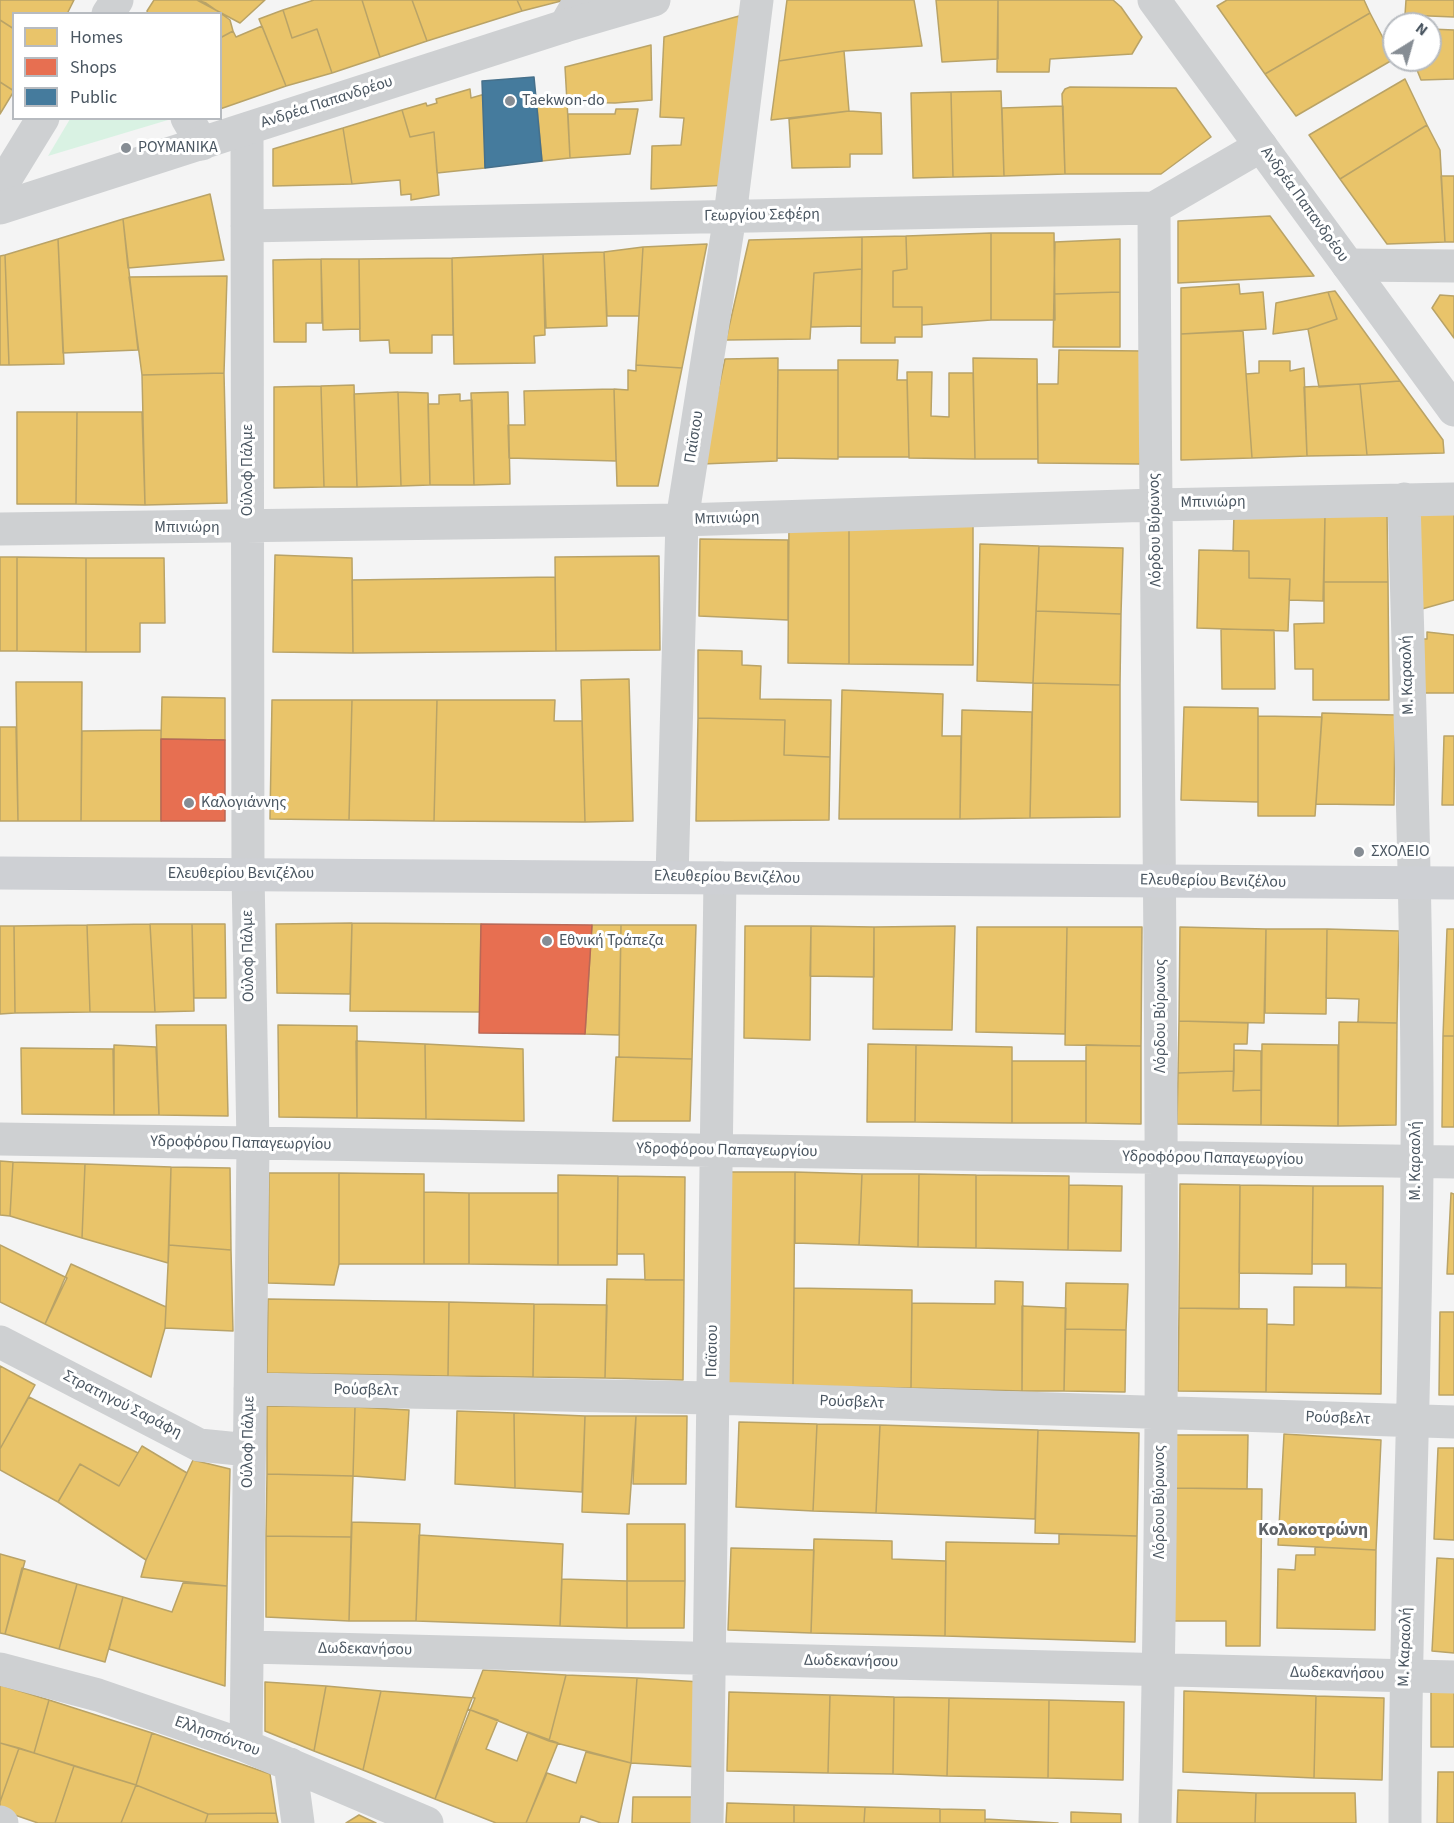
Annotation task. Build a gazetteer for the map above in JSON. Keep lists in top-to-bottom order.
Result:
{
  "streets": {
    "main road": ["Ελευθερίου Βενιζέλου"],
    "street": [
      "Ανδρέα Παπανδρέου",
      "Γεωργίου Σεφέρη",
      "Παϊσιου",
      "Ούλοφ Πάλμε",
      "Μπινιώρη",
      "Λόρδου Βύρωνος",
      "Μ. Καραολή",
      "Υδροφόρου Παπαγεωργίου",
      "Ρούσβελτ",
      "Στρατηγού Σαράφη",
      "Δωδεκανήσου",
      "Ελλησπόντου"
    ]
  },
  "crossings": [
    ["Ανδρέα Παπανδρέου", "Γεωργίου Σεφέρη"],
    ["Ανδρέα Παπανδρέου", "Ούλοφ Πάλμε"],
    ["Γεωργίου Σεφέρη", "Παϊσιου"],
    ["Γεωργίου Σεφέρη", "Ούλοφ Πάλμε"],
    ["Γεωργίου Σεφέρη", "Λόρδου Βύρωνος"],
    ["Παϊσιου", "Μπινιώρη"],
    ["Παϊσιου", "Ελευθερίου Βενιζέλου"],
    ["Παϊσιου", "Υδροφόρου Παπαγεωργίου"],
    ["Παϊσιου", "Ρούσβελτ"],
    ["Παϊσιου", "Δωδεκανήσου"],
    ["Ούλοφ Πάλμε", "Μπινιώρη"],
    ["Ούλοφ Πάλμε", "Ελευθερίου Βενιζέλου"],
    ["Ούλοφ Πάλμε", "Υδροφόρου Παπαγεωργίου"],
    ["Ούλοφ Πάλμε", "Ρούσβελτ"],
    ["Ούλοφ Πάλμε", "Στρατηγού Σαράφη"],
    ["Ούλοφ Πάλμε", "Δωδεκανήσου"],
    ["Ούλοφ Πάλμε", "Ελλησπόντου"],
    ["Μπινιώρη", "Λόρδου Βύρωνος"],
    ["Μπινιώρη", "Μ. Καραολή"],
    ["Λόρδου Βύρωνος", "Ελευθερίου Βενιζέλου"],
    ["Λόρδου Βύρωνος", "Υδροφόρου Παπαγεωργίου"],
    ["Λόρδου Βύρωνος", "Ρούσβελτ"],
    ["Λόρδου Βύρωνος", "Δωδεκανήσου"],
    ["Μ. Καραολή", "Ελευθερίου Βενιζέλου"],
    ["Μ. Καραολή", "Υδροφόρου Παπαγεωργίου"],
    ["Μ. Καραολή", "Ρούσβελτ"],
    ["Μ. Καραολή", "Δωδεκανήσου"]
  ],
  "districts": ["Κολοκοτρώνη"],
  "places": [
    "Taekwon-do",
    "ΡΟΥΜΑΝΙΚΑ",
    "Καλογιάννης",
    "ΣΧΟΛΕΙΟ",
    "Εθνική Τράπεζα"
  ],
  "legend": ["Homes", "Shops", "Public"],
  "north": "top right"
}
